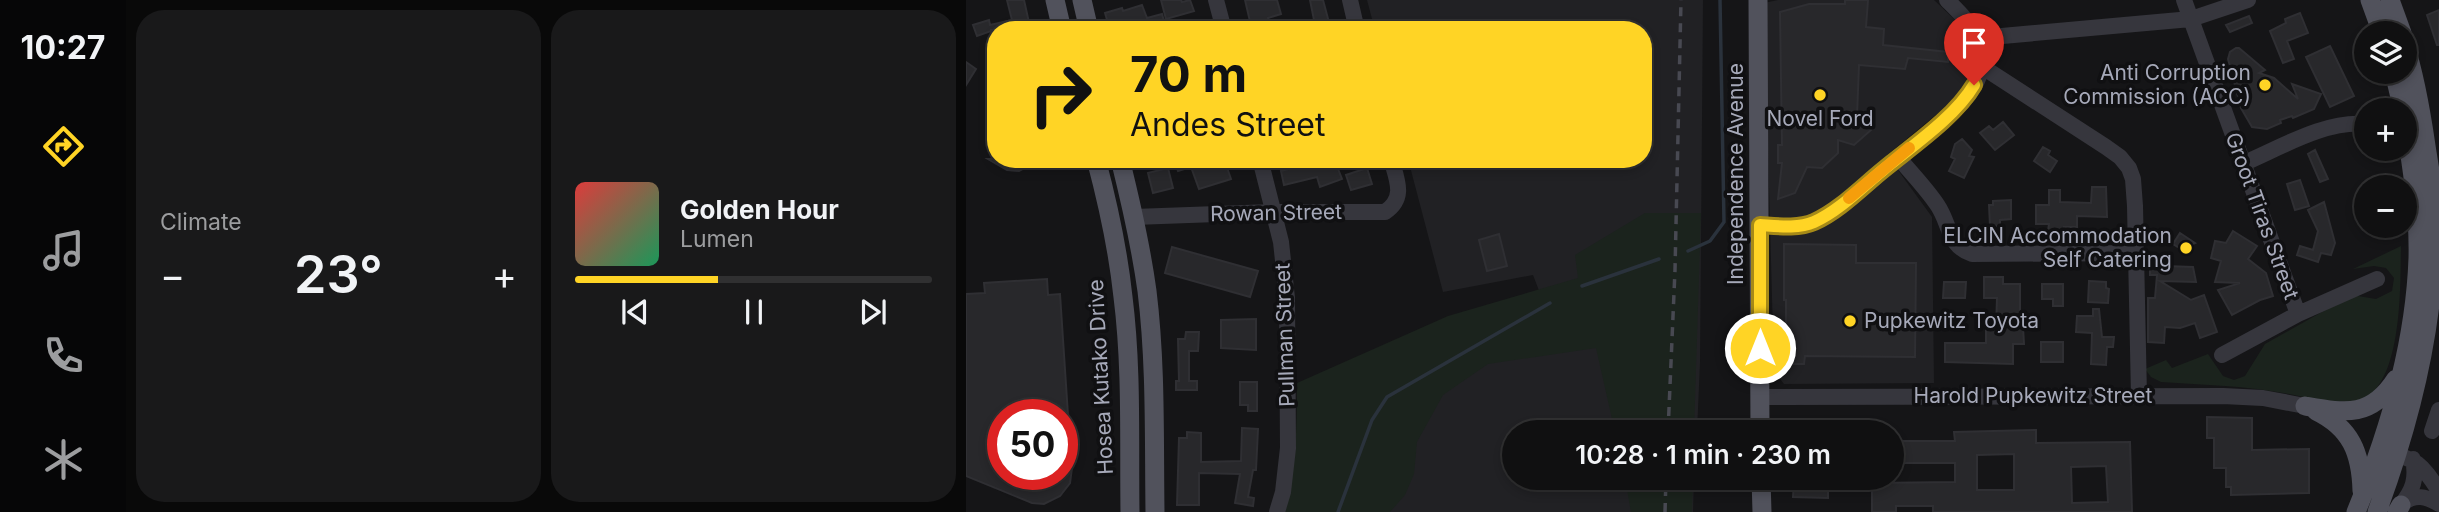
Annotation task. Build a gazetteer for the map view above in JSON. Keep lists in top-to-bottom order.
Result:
{
  "streets": {
    "main road": ["Independence Avenue", "Hosea Kutako Drive"],
    "street": [
      "Rowan Street",
      "Groot Tiras Street",
      "Pullman Street",
      "Harold Pupkewitz Street"
    ]
  },
  "crossings": [
    ["Independence Avenue", "Harold Pupkewitz Street"],
    ["Rowan Street", "Pullman Street"]
  ],
  "places": [
    "Anti Corruption Commission (ACC)",
    "Novel Ford",
    "ELCIN Accommodation Self Catering",
    "Pupkewitz Toyota"
  ],
  "page": {
    "tabs": "10:27",
    "tile": "Climate",
    "map_buttons": ["+", "−"],
    "turn": ["70 m", "Andes Street"],
    "song": ["Golden Hour", "Lumen"],
    "heat": ["−", "23°", "+"],
    "limit": "50",
    "trip": "10:28 · 1 min · 230 m"
  }
}
